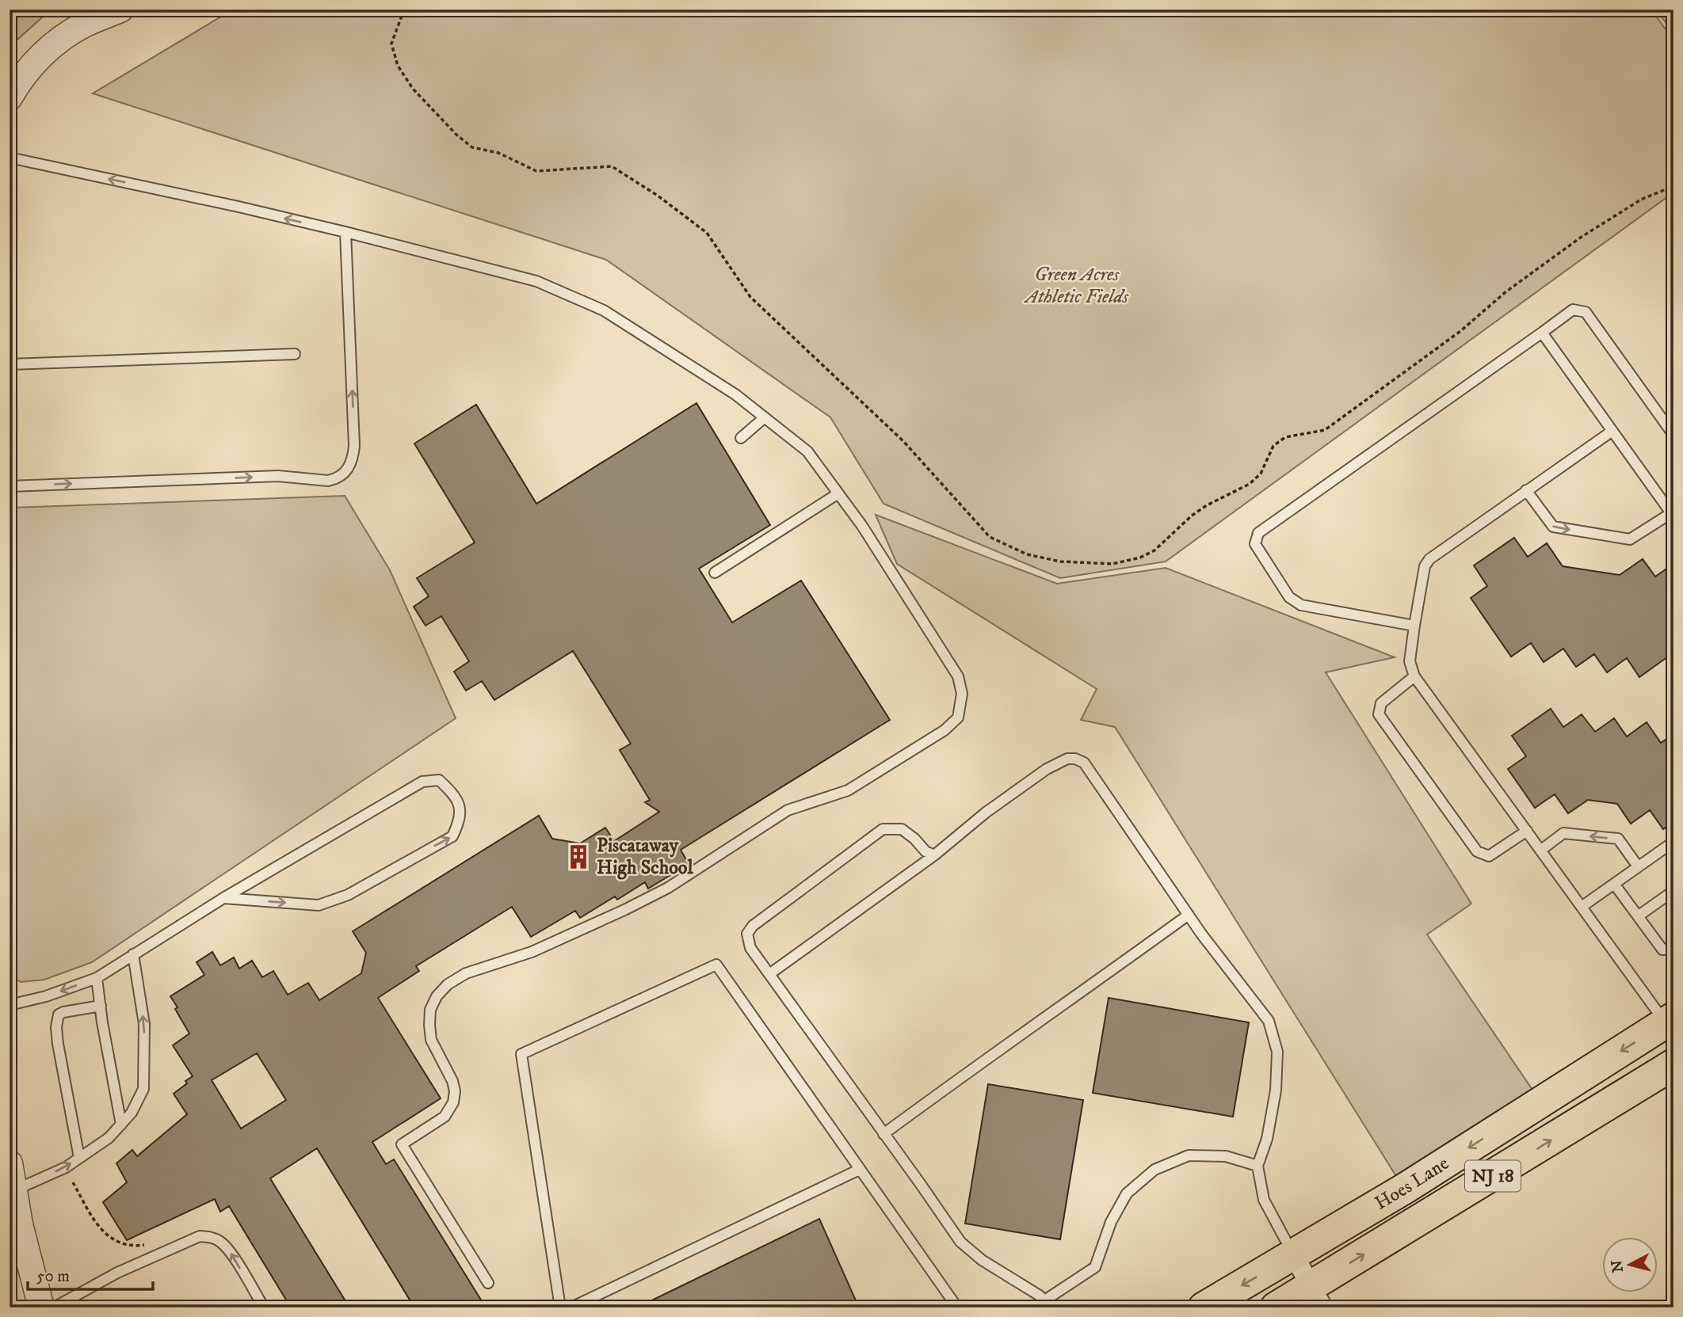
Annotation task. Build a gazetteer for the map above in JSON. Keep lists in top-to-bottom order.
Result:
{
  "streets": {
    "highway": ["NJ 18", "Hoes Lane"]
  },
  "parks": ["Green Acres Athletic Fields"],
  "places": {
    "building": ["Piscataway High School"]
  },
  "scale_bar": "50 m",
  "north": "left"
}
